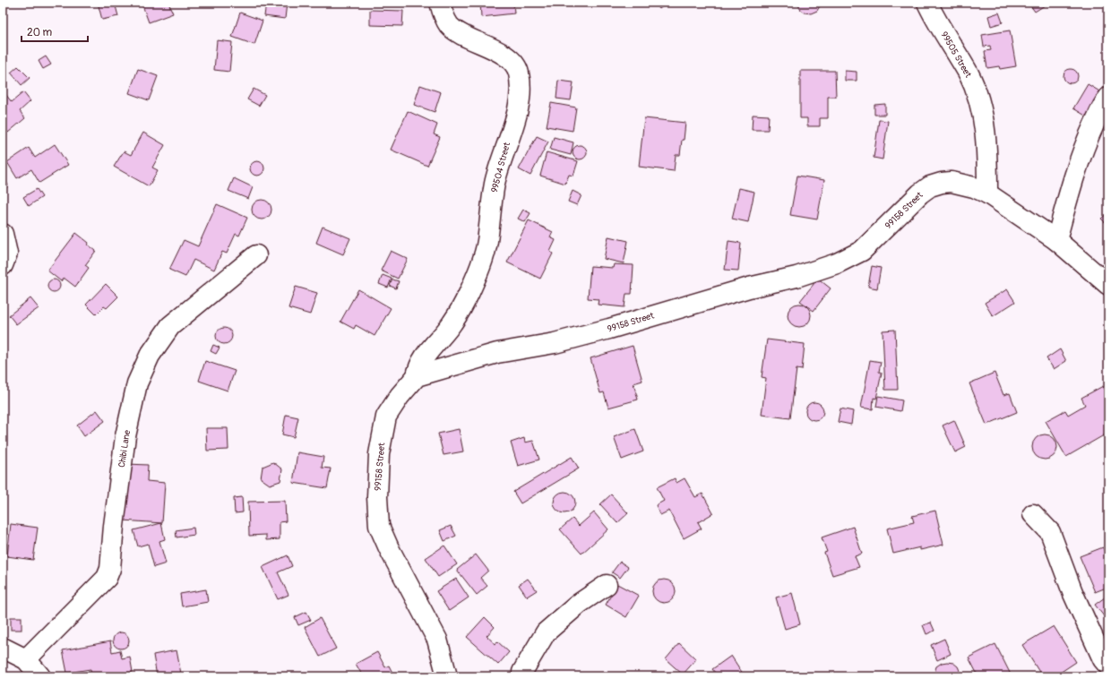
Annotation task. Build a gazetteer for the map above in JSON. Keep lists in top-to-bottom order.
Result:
{
  "streets": {
    "street": [
      "99505 Street",
      "99504 Street",
      "99158 Street",
      "Chibi Lane"
    ]
  },
  "crossings": [
    ["99505 Street", "99158 Street"],
    ["99504 Street", "99158 Street"]
  ],
  "scale_bar": "20 m"
}
